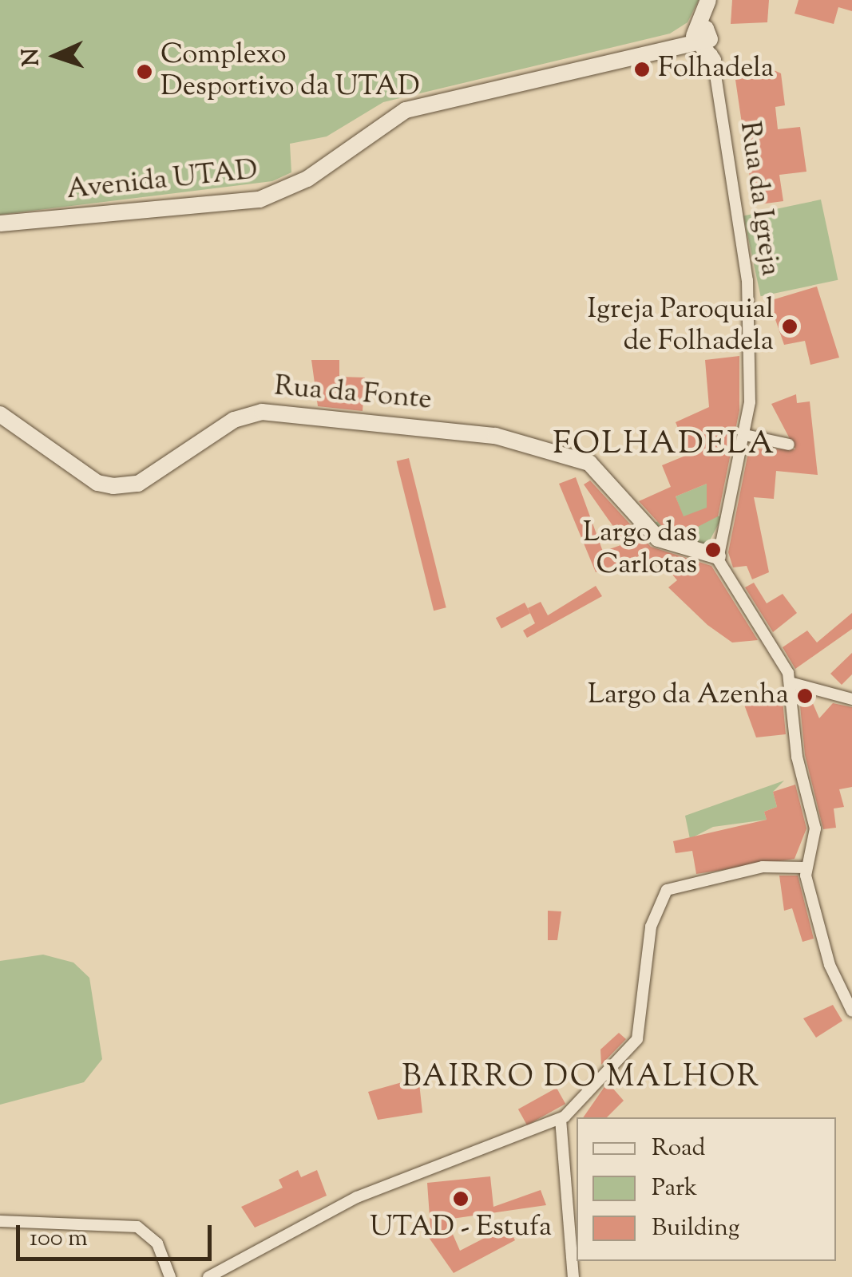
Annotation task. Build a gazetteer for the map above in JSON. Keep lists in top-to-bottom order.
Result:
{
  "streets": {
    "street": ["Avenida UTAD", "Rua da Igreja", "Rua da Fonte"]
  },
  "crossings": [
    ["Rua da Igreja", "Rua da Fonte"]
  ],
  "districts": ["FOLHADELA", "BAIRRO DO MALHOR"],
  "places": [
    "Folhadela",
    "Complexo Desportivo da UTAD",
    "Igreja Paroquial de Folhadela",
    "Largo das Carlotas",
    "Largo da Azenha",
    "UTAD - Estufa"
  ],
  "legend": ["Road", "Park", "Building"],
  "scale_bar": "100 m",
  "north": "left"
}
